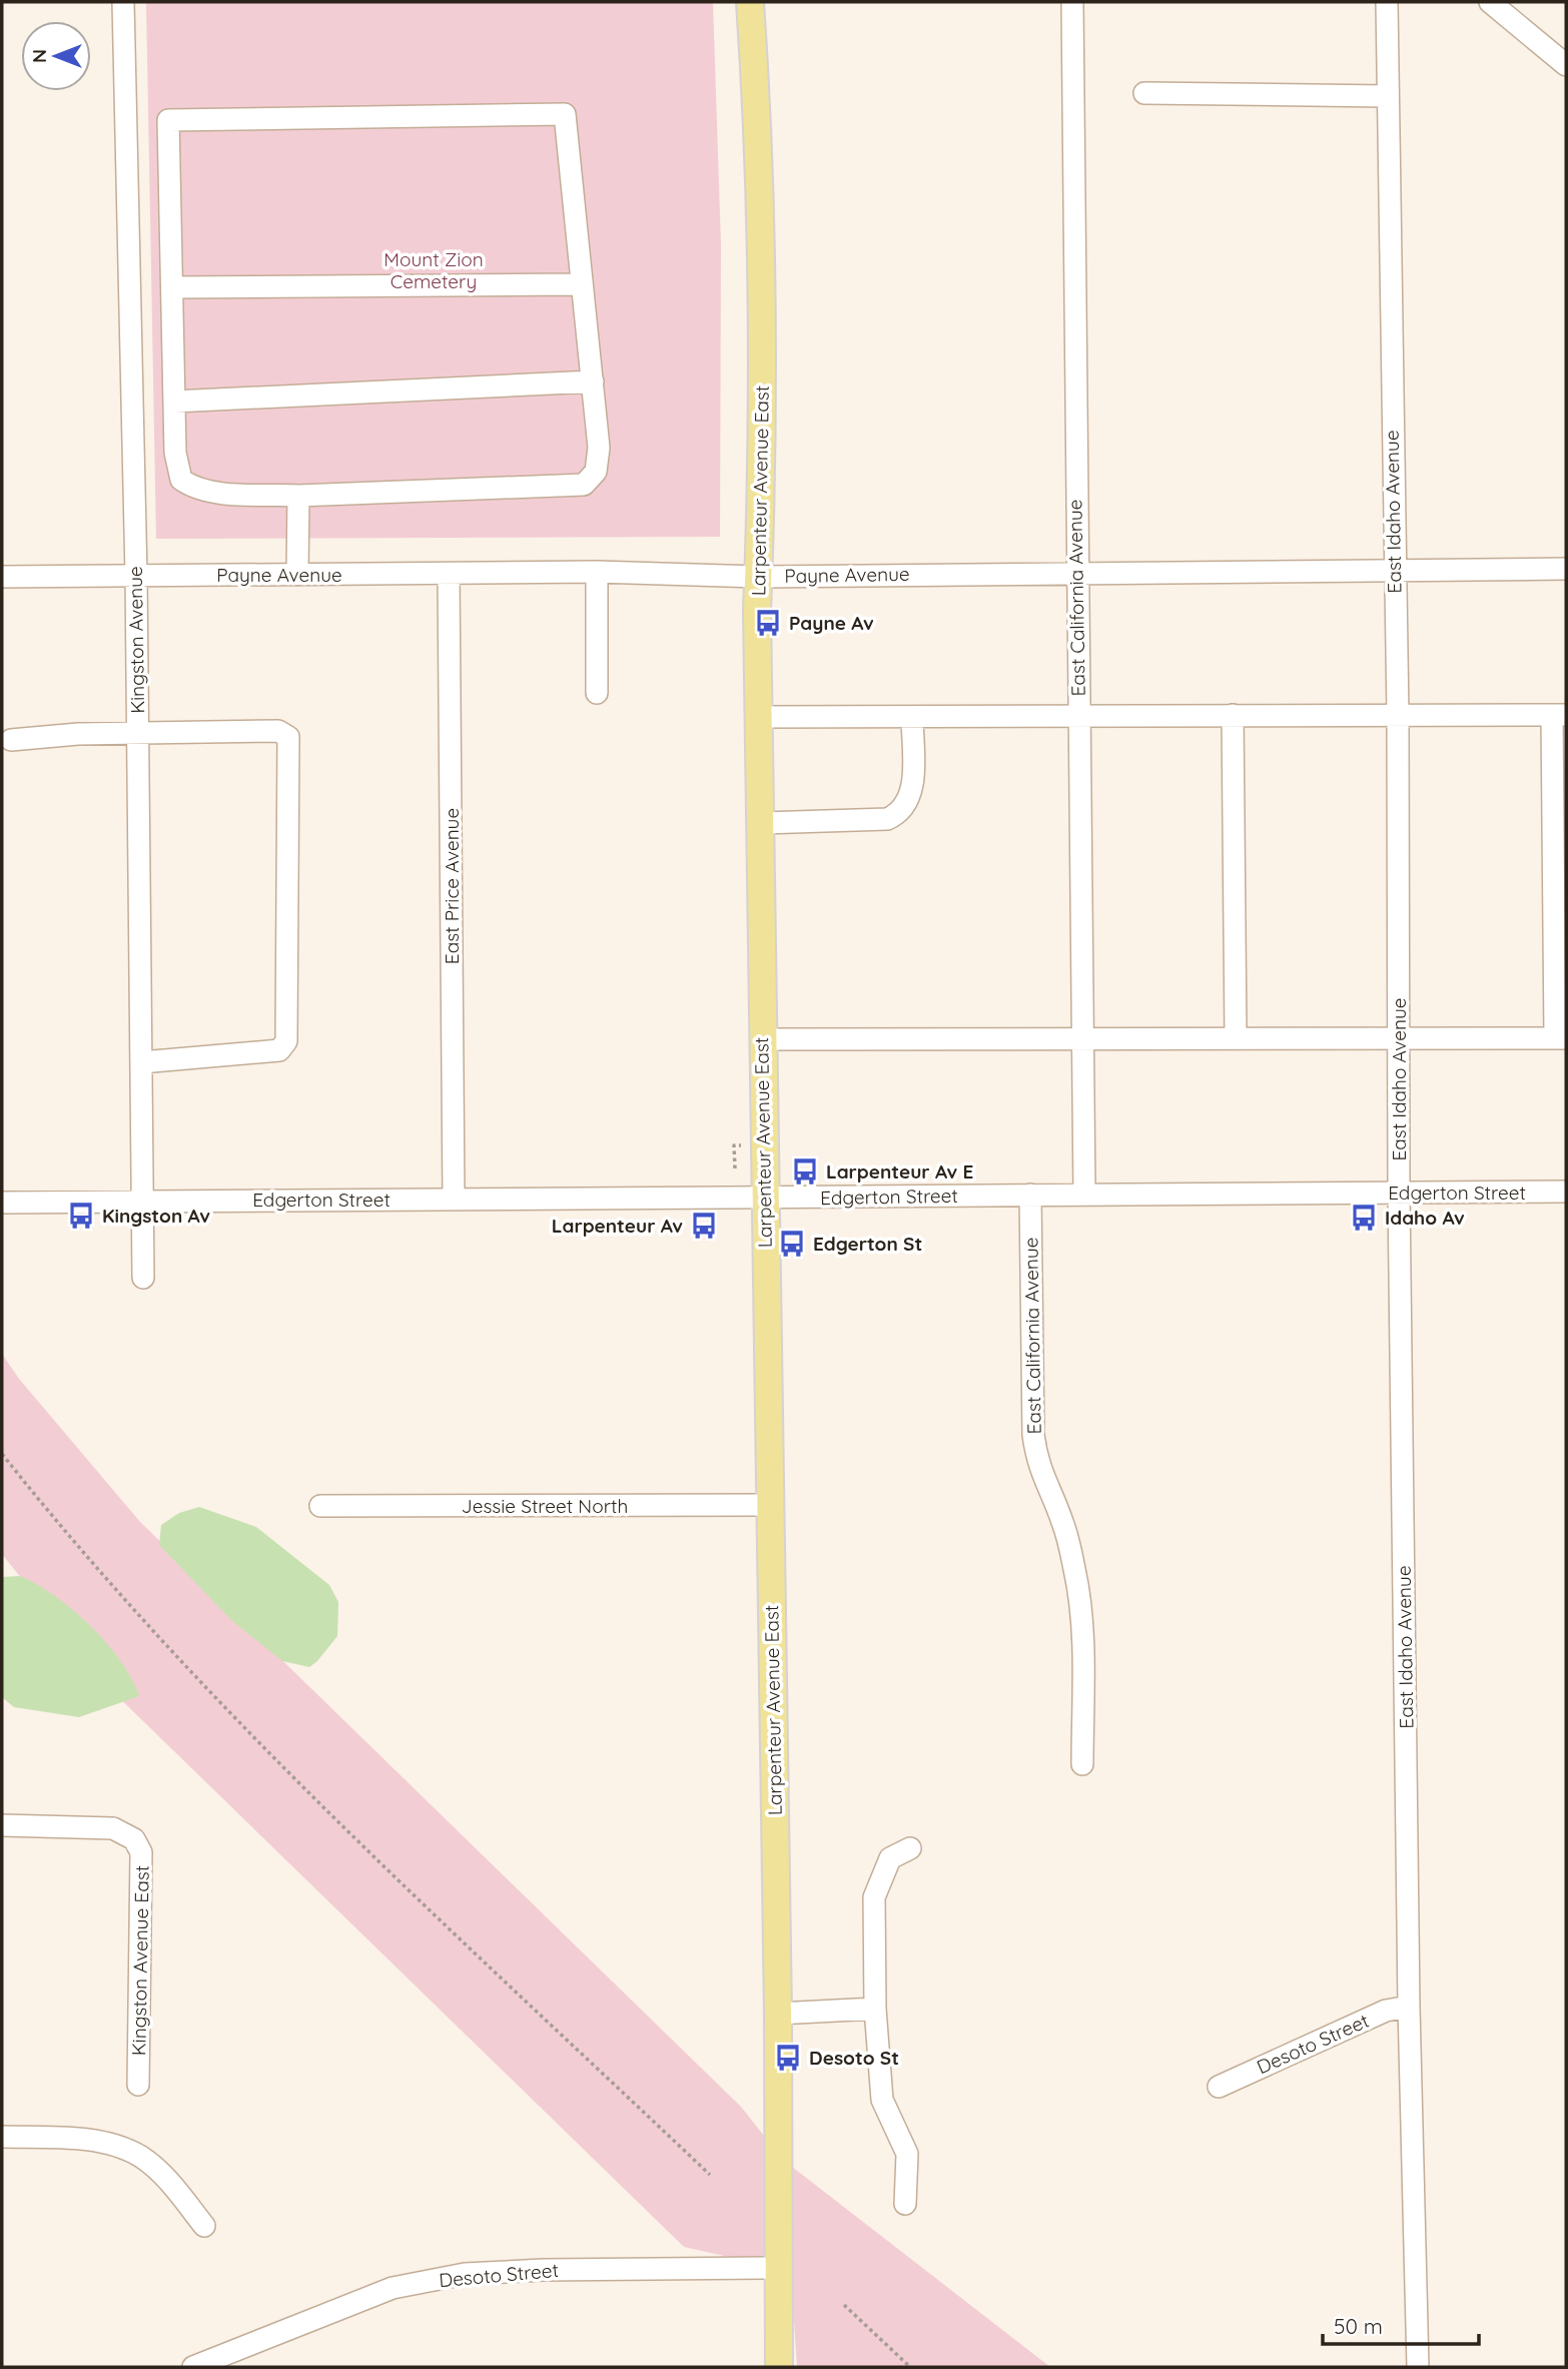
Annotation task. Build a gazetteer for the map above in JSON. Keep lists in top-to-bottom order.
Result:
{
  "streets": {
    "main road": ["Larpenteur Avenue East"],
    "street": [
      "East Idaho Avenue",
      "Payne Avenue",
      "East California Avenue",
      "Kingston Avenue",
      "East Price Avenue",
      "Edgerton Street",
      "Jessie Street North",
      "Kingston Avenue East",
      "Desoto Street"
    ]
  },
  "crossings": [
    ["Larpenteur Avenue East", "Payne Avenue"],
    ["Larpenteur Avenue East", "Edgerton Street"],
    ["Larpenteur Avenue East", "Jessie Street North"],
    ["Larpenteur Avenue East", "Desoto Street"],
    ["East Idaho Avenue", "Payne Avenue"],
    ["East Idaho Avenue", "Edgerton Street"],
    ["East Idaho Avenue", "Desoto Street"],
    ["Payne Avenue", "East California Avenue"],
    ["Payne Avenue", "Kingston Avenue"],
    ["Payne Avenue", "East Price Avenue"],
    ["East California Avenue", "Edgerton Street"],
    ["Kingston Avenue", "Edgerton Street"],
    ["East Price Avenue", "Edgerton Street"]
  ],
  "parks": ["Mount Zion Cemetery"],
  "places": {
    "bus stop": [
      "Payne Av",
      "Larpenteur Av E",
      "Kingston Av",
      "Idaho Av",
      "Larpenteur Av",
      "Edgerton St",
      "Desoto St"
    ]
  },
  "scale_bar": "50 m",
  "north": "left"
}
